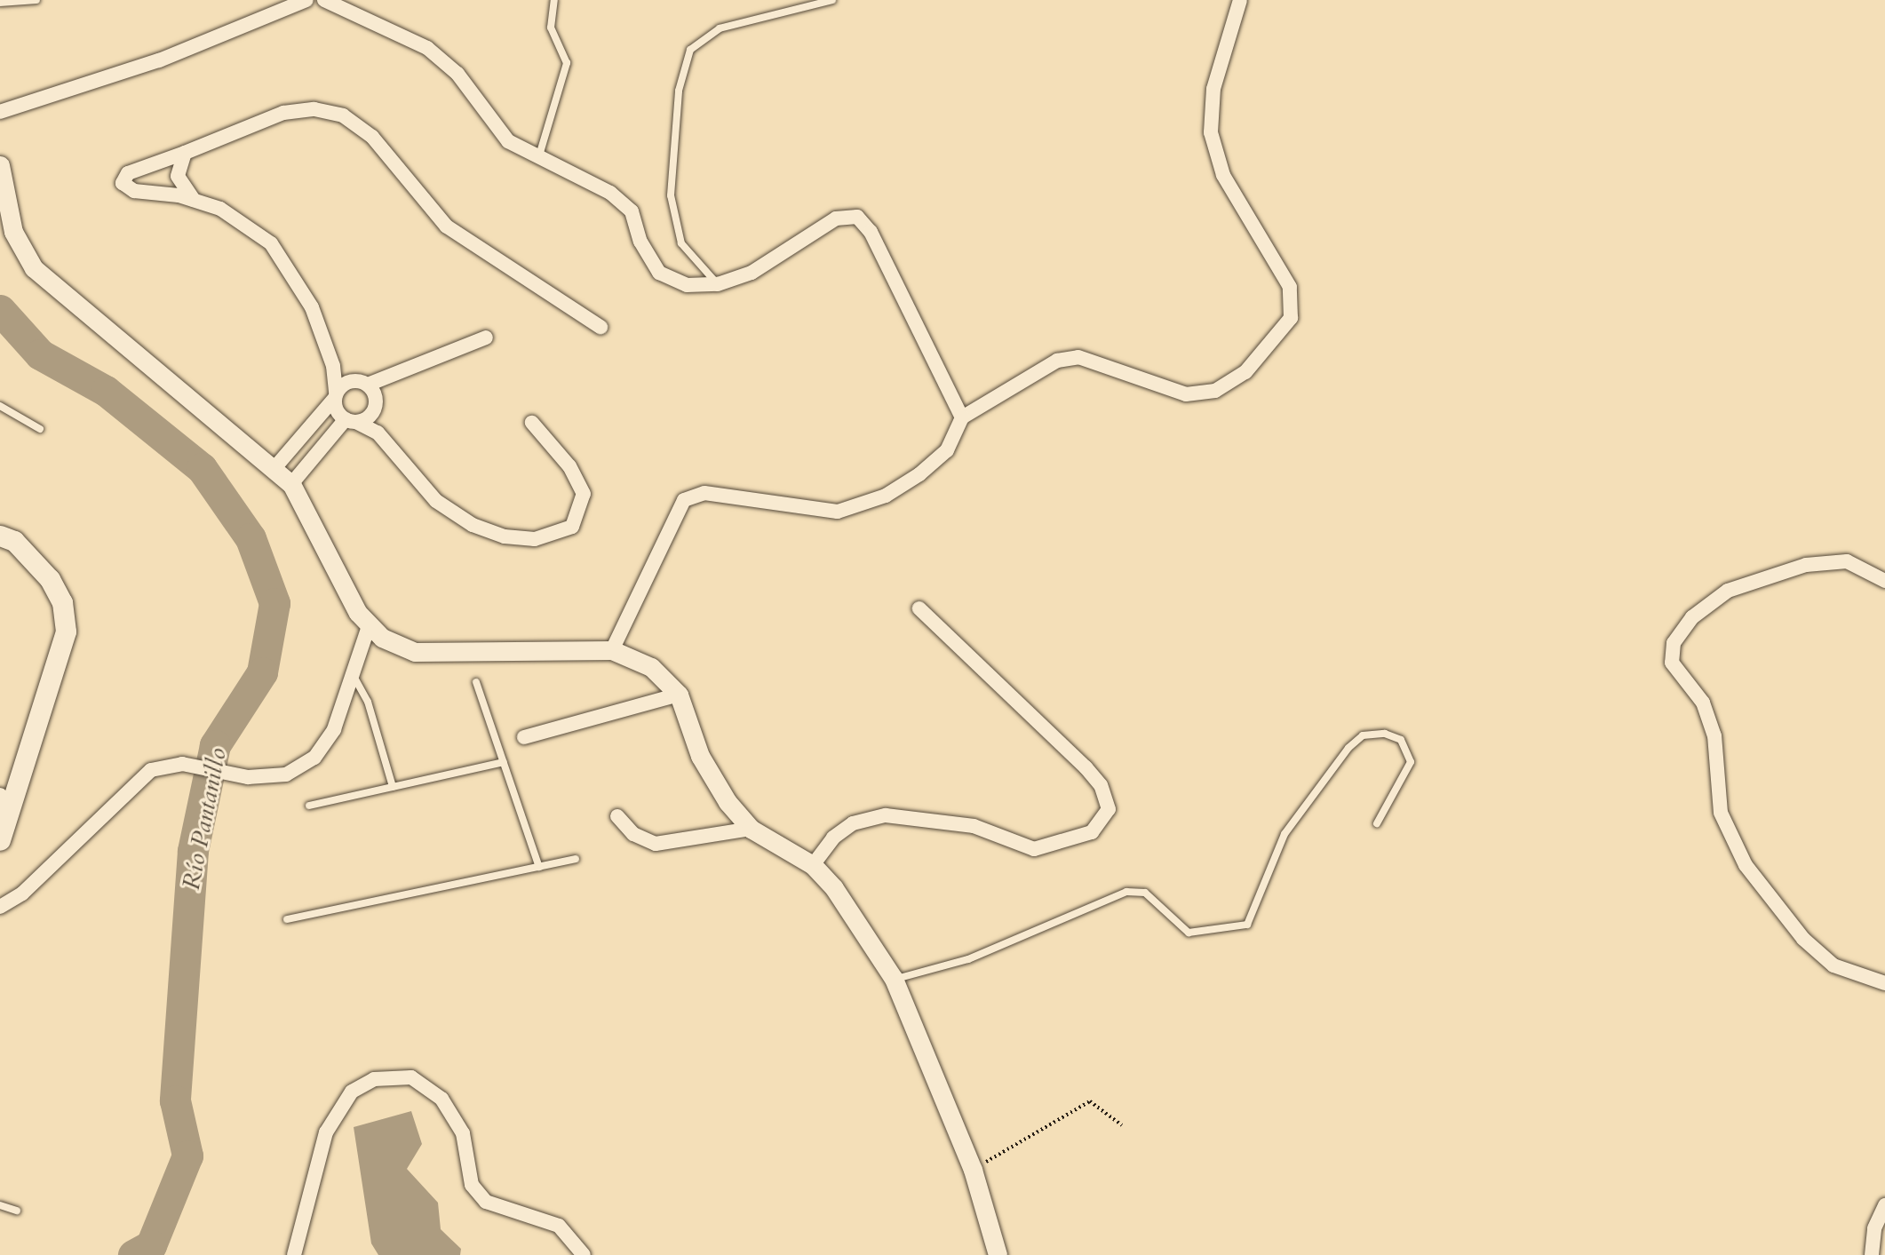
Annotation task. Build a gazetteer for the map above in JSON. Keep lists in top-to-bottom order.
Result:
{
  "water": ["Río Pantanillo"]
}
